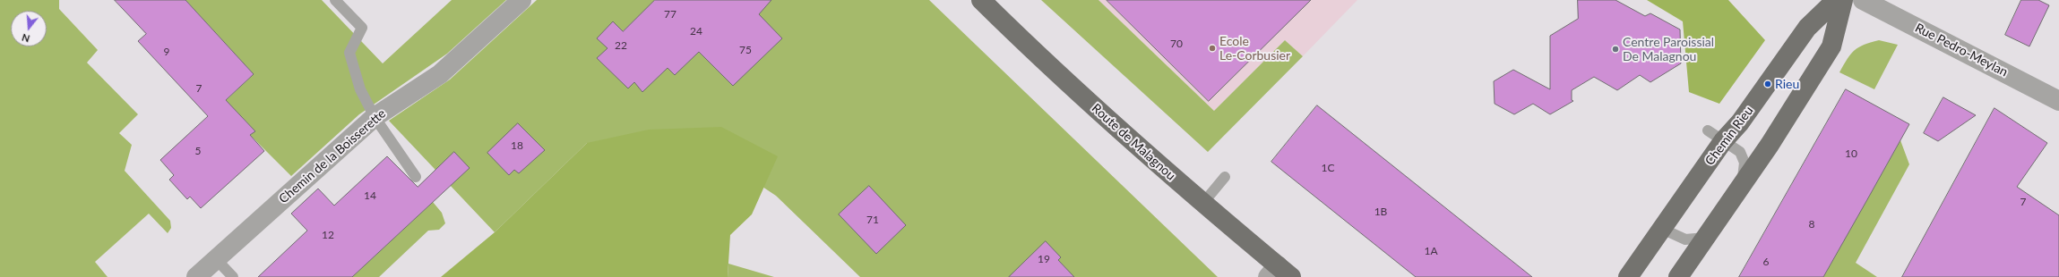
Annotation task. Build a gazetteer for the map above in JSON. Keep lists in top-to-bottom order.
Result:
{
  "streets": {
    "main road": ["Chemin Rieu", "Route de Malagnou"],
    "street": ["Rue Pedro-Meylan", "Chemin de la Boisserette"]
  },
  "places": ["Ecole Le-Corbusier", "Centre Paroissial De Malagnou", "Rieu"],
  "house_numbers": [
    "77",
    "24",
    "70",
    "22",
    "75",
    "9",
    "7",
    "18",
    "5",
    "10",
    "1C",
    "14",
    "7",
    "1B",
    "71",
    "8",
    "12",
    "1A",
    "19",
    "6"
  ],
  "north": "bottom"
}
